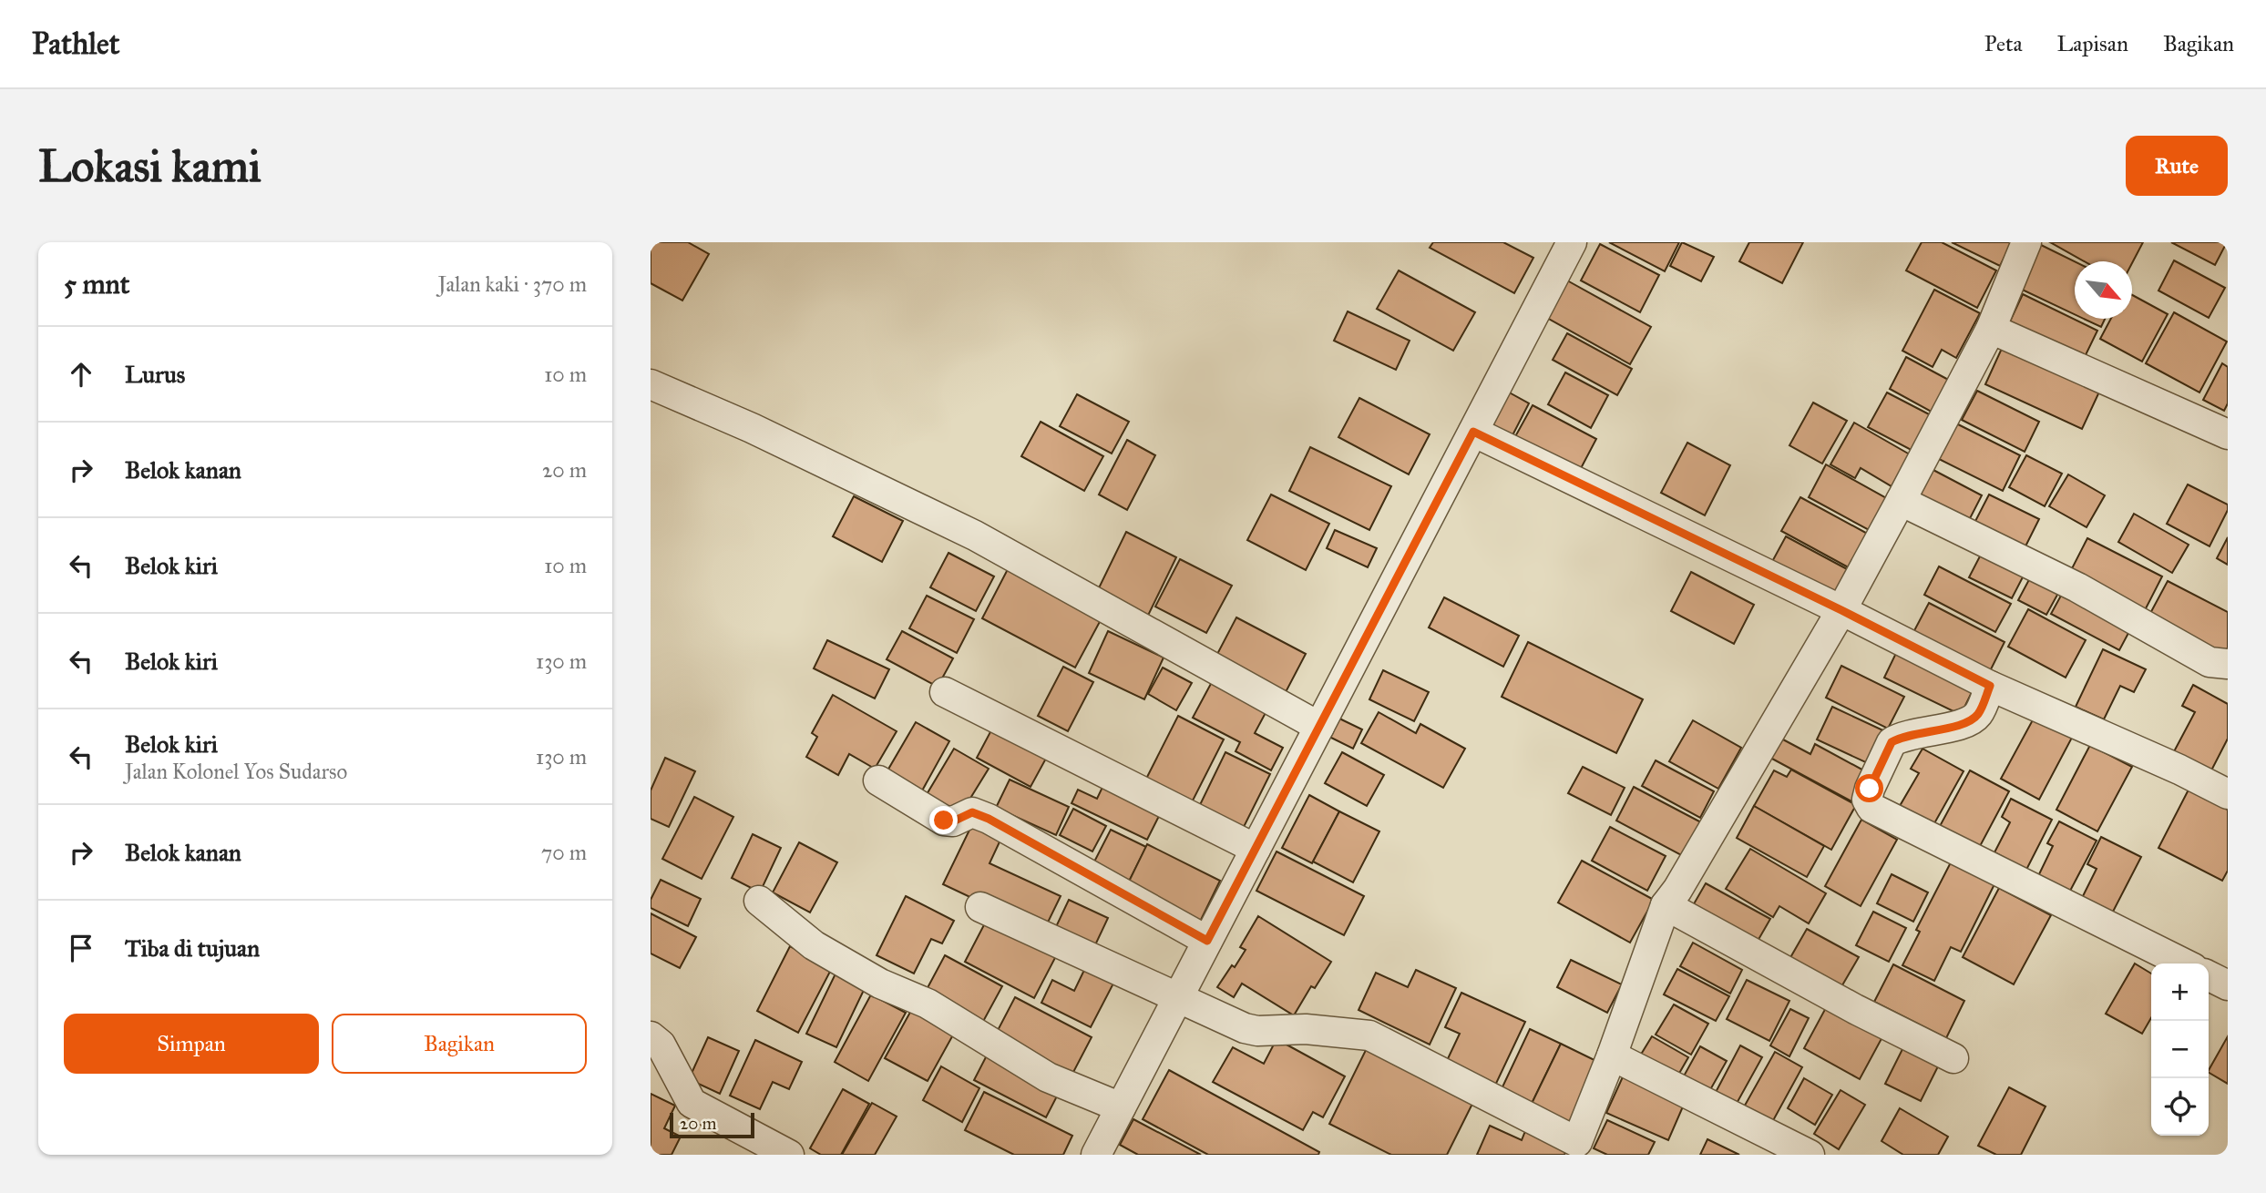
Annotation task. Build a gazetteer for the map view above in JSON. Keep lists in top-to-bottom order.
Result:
{
  "scale_bar": "20 m",
  "north": "bottom right",
  "page": {
    "header": "Pathlet",
    "nav": ["Peta", "Lapisan", "Bagikan"],
    "buttons": [
      "Rute",
      ["Simpan", "Bagikan"]
    ],
    "title": "Lokasi kami",
    "heading": ["5 mnt", "Jalan kaki · 370 m"],
    "list": [
      ["Lurus", "10 m"],
      ["Belok kanan", "20 m"],
      ["Belok kiri", "10 m"],
      ["Belok kiri", "130 m"],
      ["Belok kiri", "Jalan Kolonel Yos Sudarso", "130 m"],
      ["Belok kanan", "70 m"],
      "Tiba di tujuan"
    ],
    "map_buttons": ["+", "−"],
    "scale": "20 m"
  }
}
